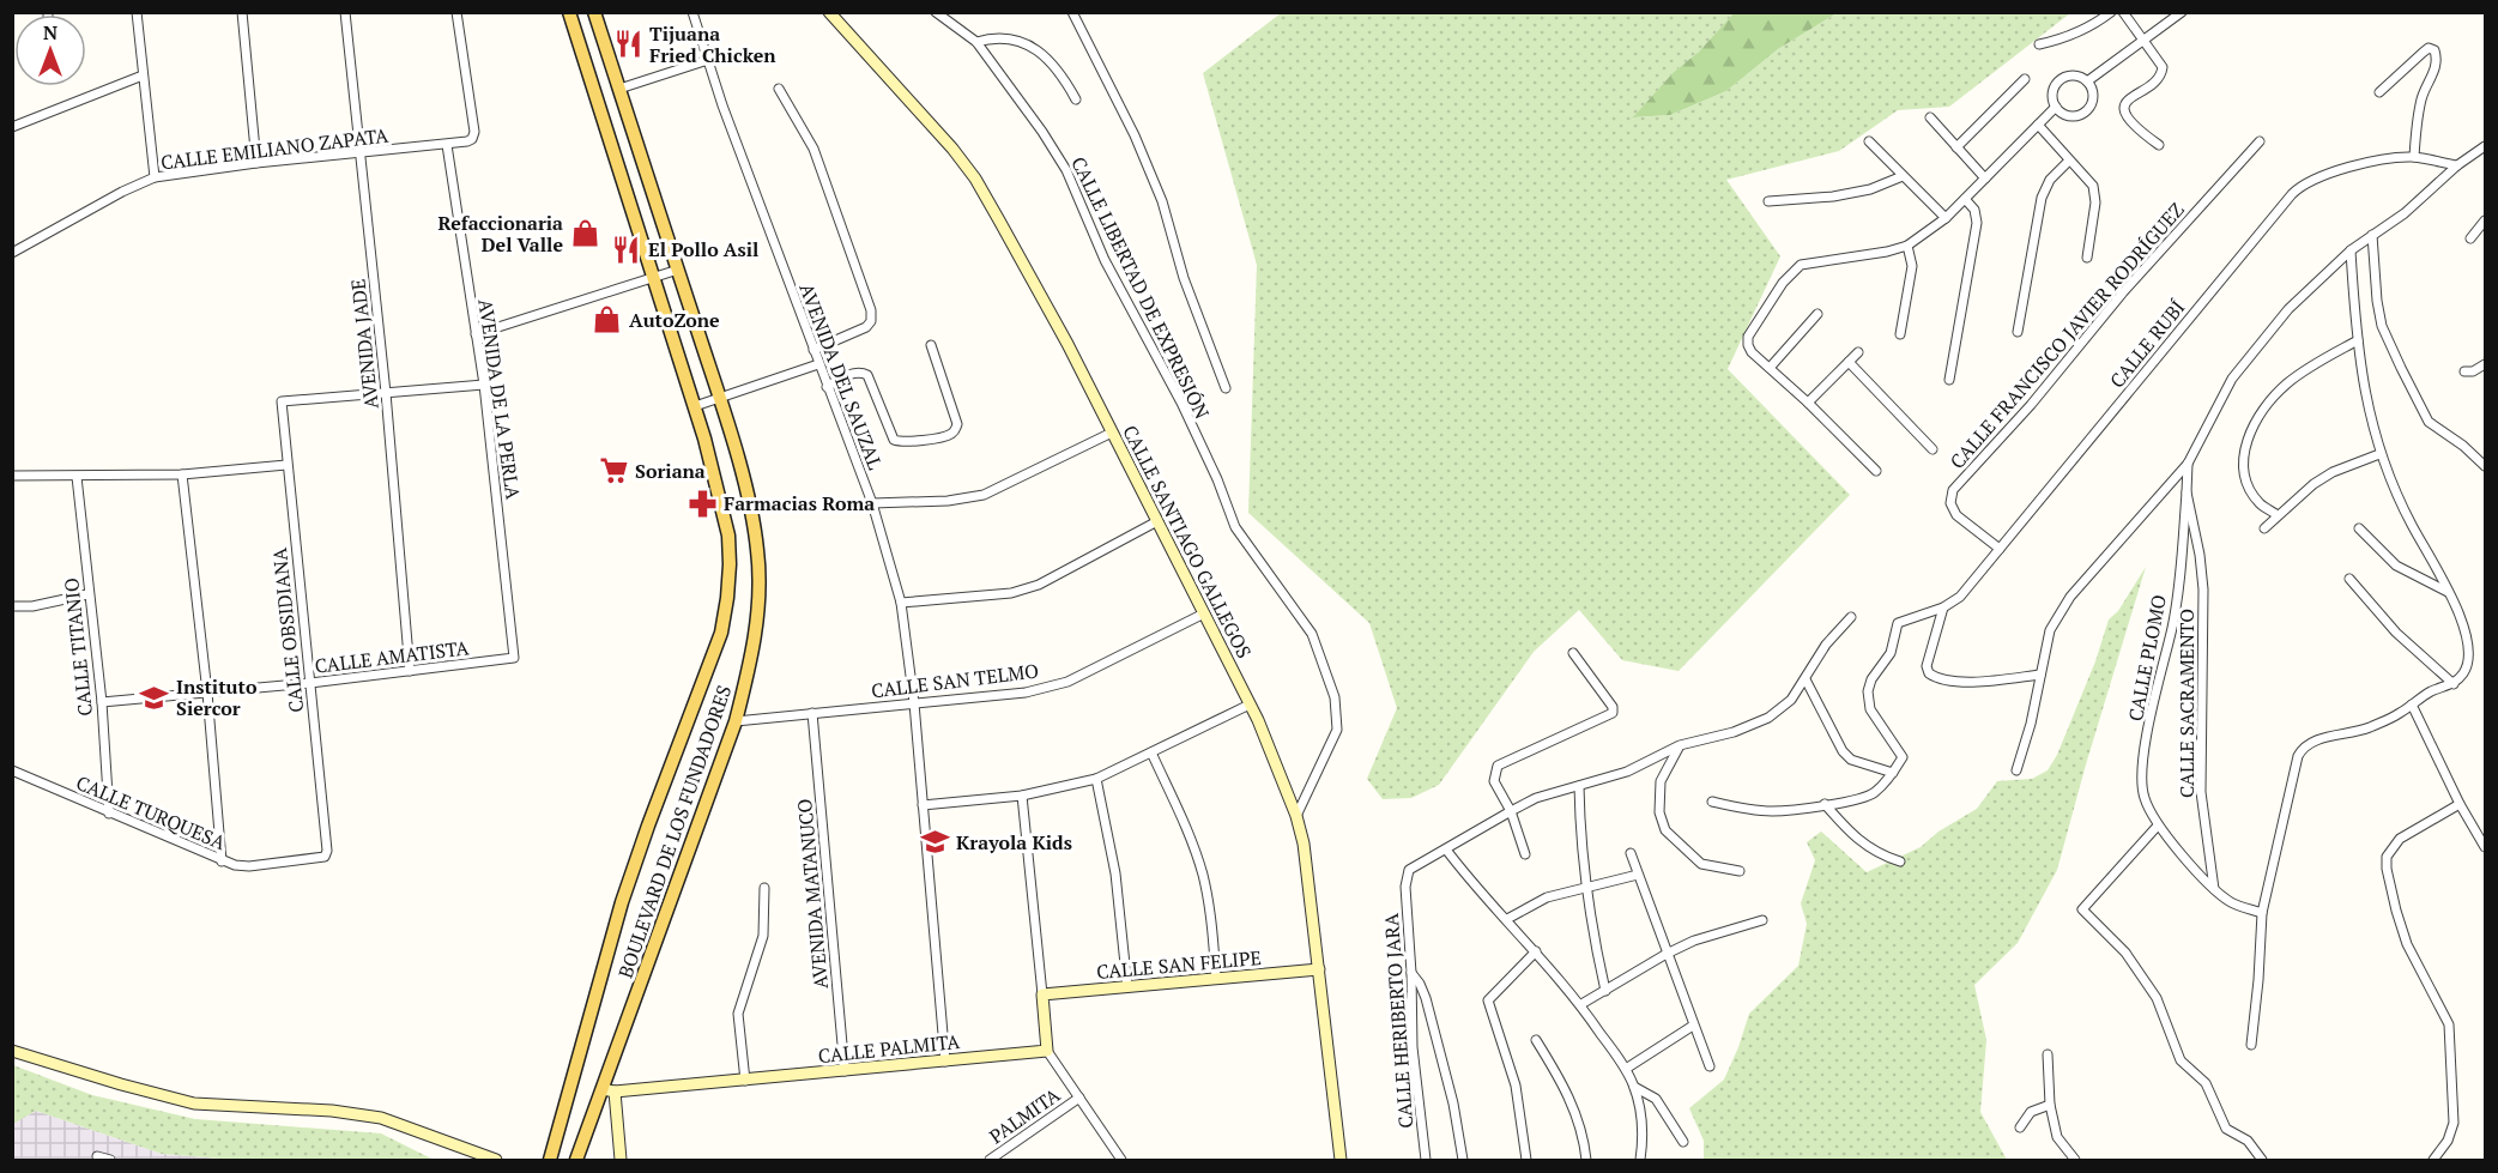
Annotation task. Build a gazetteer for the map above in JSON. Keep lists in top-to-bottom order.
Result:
{
  "streets": {
    "main road": ["BOULEVARD DE LOS FUNDADORES"],
    "street": [
      "CALLE EMILIANO ZAPATA",
      "CALLE LIBERTAD DE EXPRESIÓN",
      "CALLE FRANCISCO JAVIER RODRÍGUEZ",
      "AVENIDA JADE",
      "CALLE RUBÍ",
      "AVENIDA DEL SAUZAL",
      "AVENIDA DE LA PERLA",
      "CALLE SANTIAGO GALLEGOS",
      "CALLE OBSIDIANA",
      "CALLE TITANIO",
      "CALLE AMATISTA",
      "CALLE PLOMO",
      "CALLE SAN TELMO",
      "CALLE SACRAMENTO",
      "CALLE TURQUESA",
      "AVENIDA MATANUCO",
      "CALLE SAN FELIPE",
      "CALLE HERIBERTO JARA",
      "CALLE PALMITA",
      "PALMITA"
    ]
  },
  "crossings": [
    ["CALLE EMILIANO ZAPATA", "AVENIDA JADE"],
    ["CALLE EMILIANO ZAPATA", "AVENIDA DE LA PERLA"],
    ["CALLE LIBERTAD DE EXPRESIÓN", "CALLE SANTIAGO GALLEGOS"],
    ["CALLE FRANCISCO JAVIER RODRÍGUEZ", "CALLE RUBÍ"],
    ["AVENIDA JADE", "CALLE OBSIDIANA"],
    ["AVENIDA JADE", "CALLE AMATISTA"],
    ["AVENIDA DEL SAUZAL", "CALLE SAN TELMO"],
    ["AVENIDA DEL SAUZAL", "CALLE PALMITA"],
    ["AVENIDA DE LA PERLA", "CALLE AMATISTA"],
    ["CALLE SANTIAGO GALLEGOS", "CALLE SAN TELMO"],
    ["CALLE SANTIAGO GALLEGOS", "CALLE SAN FELIPE"],
    ["CALLE OBSIDIANA", "CALLE AMATISTA"],
    ["CALLE OBSIDIANA", "CALLE TURQUESA"],
    ["CALLE TITANIO", "CALLE AMATISTA"],
    ["CALLE TITANIO", "CALLE TURQUESA"],
    ["CALLE PLOMO", "CALLE SACRAMENTO"],
    ["CALLE SAN TELMO", "BOULEVARD DE LOS FUNDADORES"],
    ["CALLE SAN TELMO", "AVENIDA MATANUCO"],
    ["BOULEVARD DE LOS FUNDADORES", "CALLE PALMITA"],
    ["AVENIDA MATANUCO", "CALLE PALMITA"]
  ],
  "places": {
    "restaurant": ["Tijuana Fried Chicken", "El Pollo Asil"],
    "shop": ["Refaccionaria Del Valle", "AutoZone"],
    "supermarket": ["Soriana"],
    "pharmacy": ["Farmacias Roma"],
    "school or university": ["Instituto Siercor", "Krayola Kids"]
  },
  "north": "top"
}
